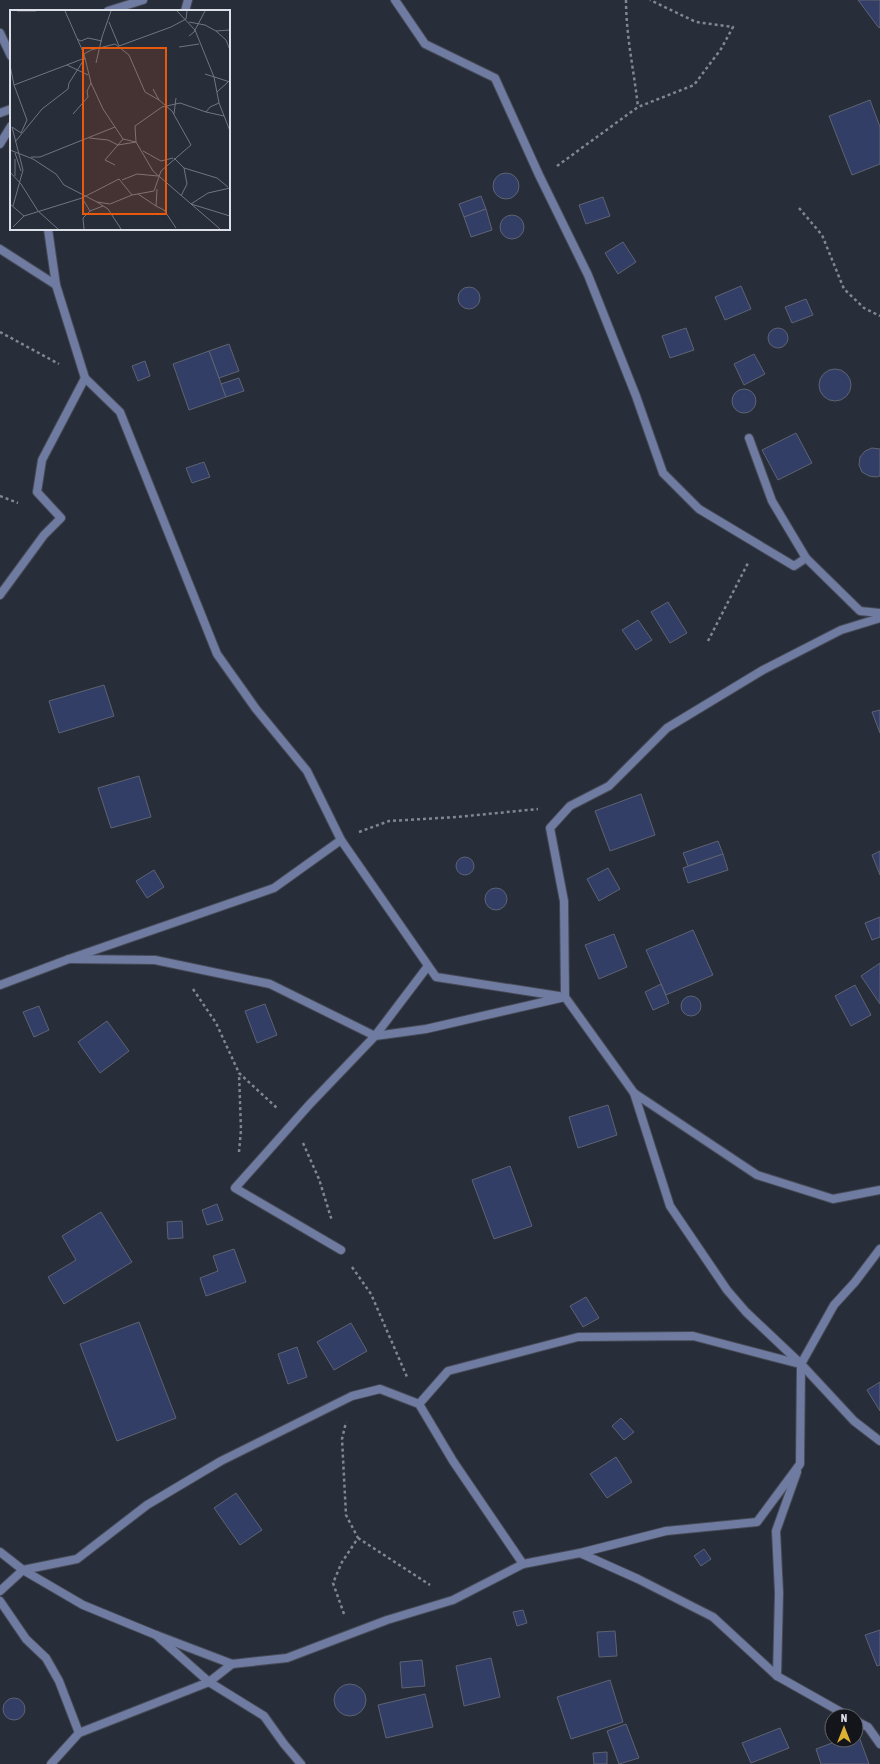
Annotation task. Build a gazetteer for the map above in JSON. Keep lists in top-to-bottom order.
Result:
{
  "north": "top"
}
